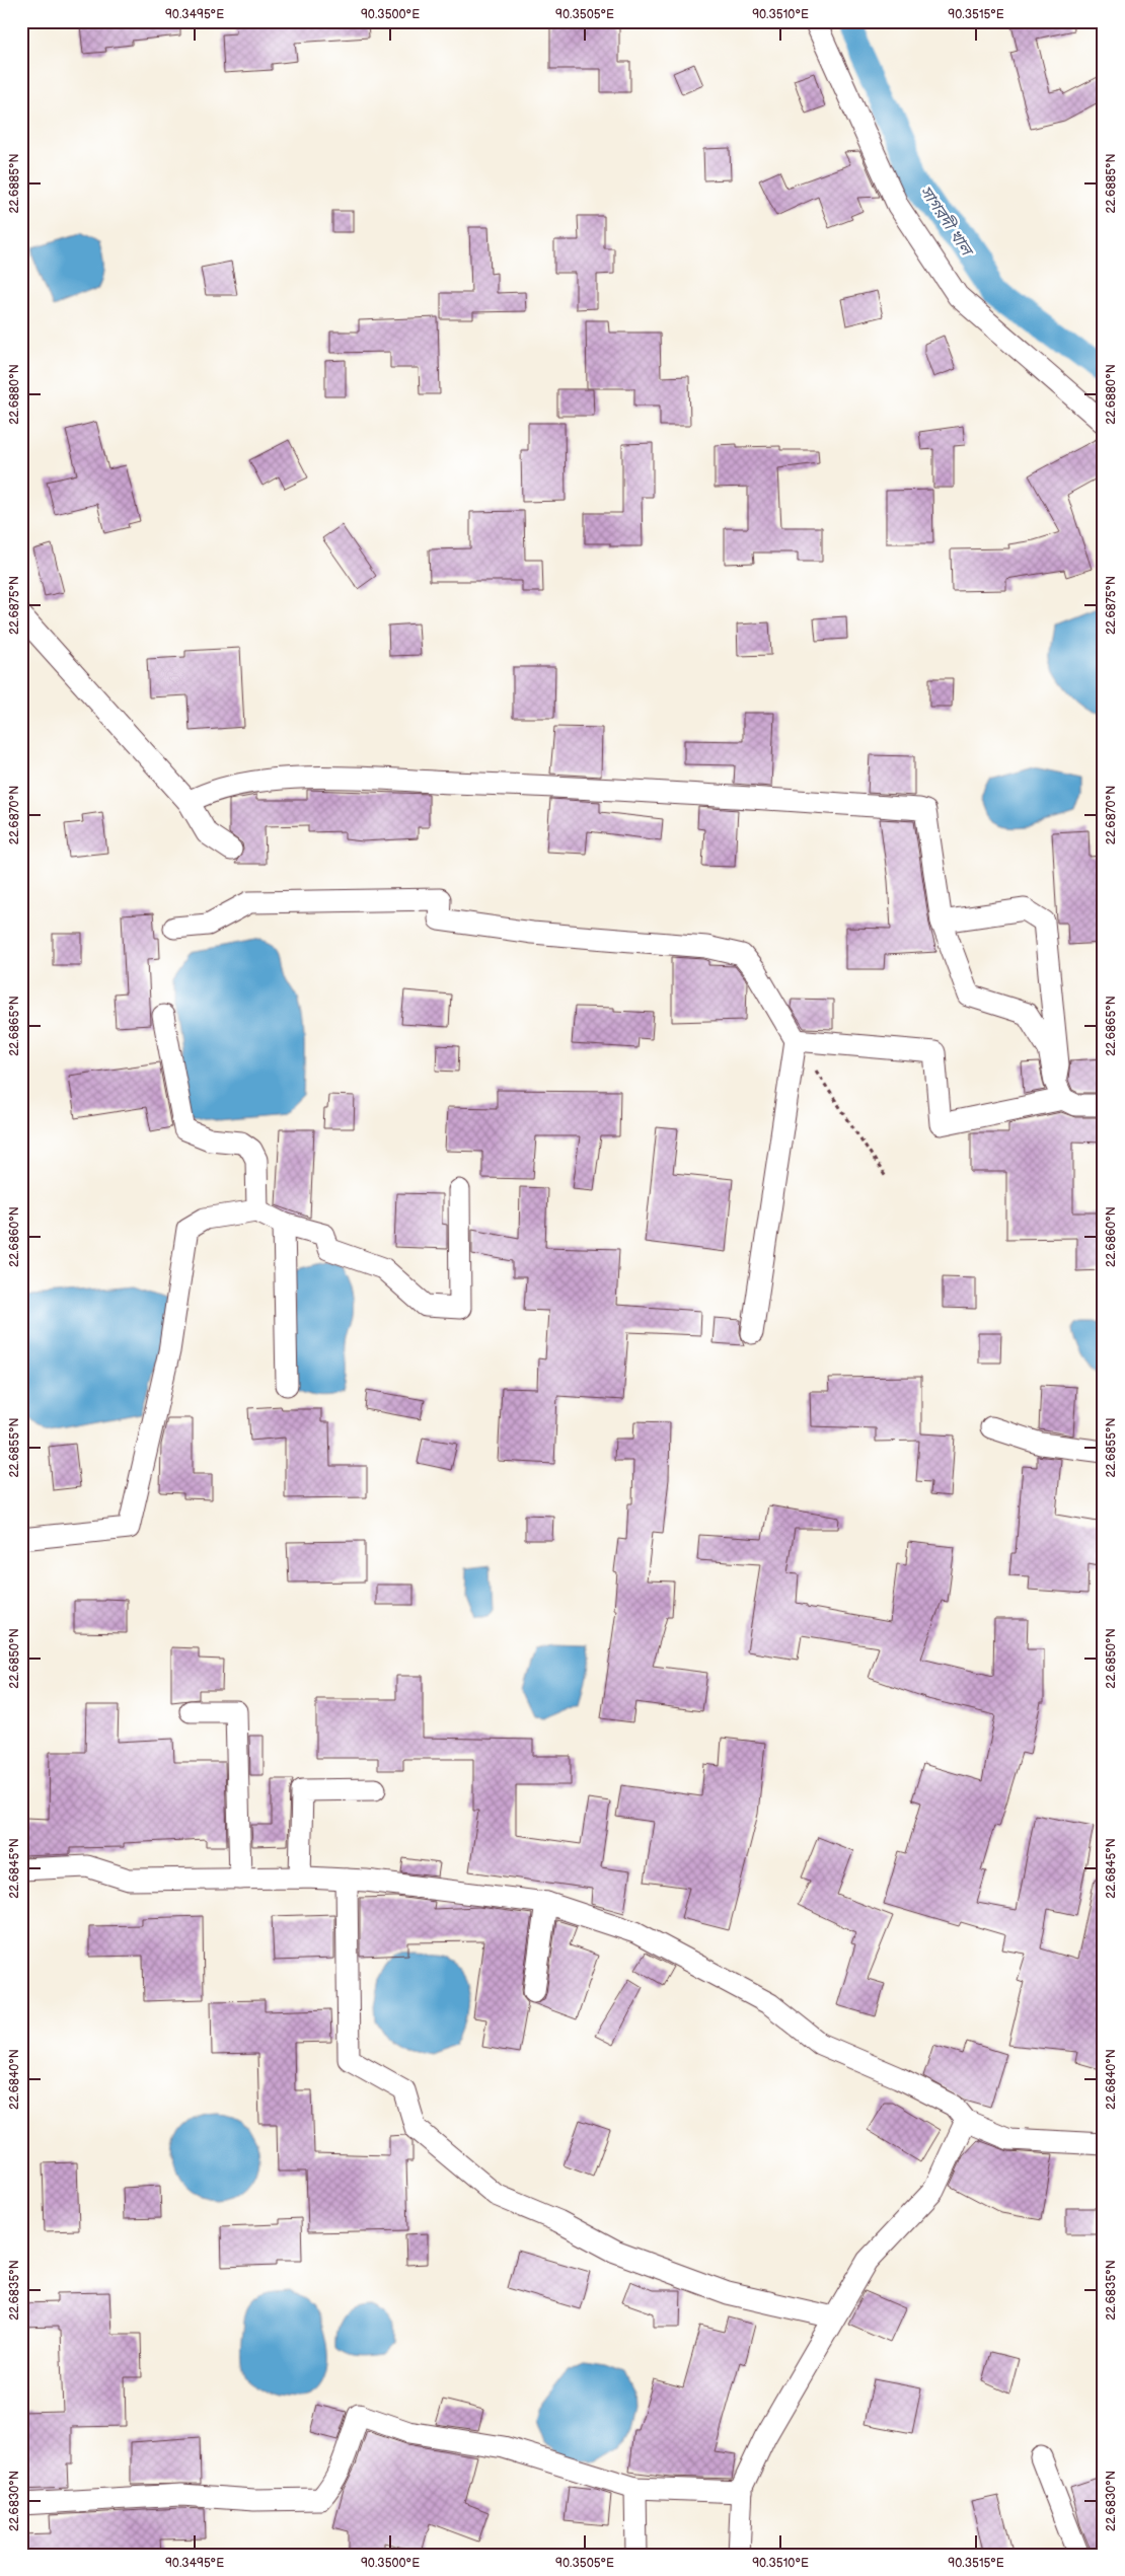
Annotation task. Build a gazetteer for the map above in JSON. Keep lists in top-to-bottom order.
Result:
{
  "water": ["সাগরদী খাল"],
  "coordinates": [
    "90.3495°E",
    "90.3500°E",
    "90.3505°E",
    "90.3510°E",
    "90.3515°E",
    "22.6885°N",
    "22.6880°N",
    "22.6875°N",
    "22.6870°N",
    "22.6865°N",
    "22.6860°N",
    "22.6855°N",
    "22.6850°N",
    "22.6845°N",
    "22.6840°N",
    "22.6835°N",
    "22.6830°N"
  ]
}
